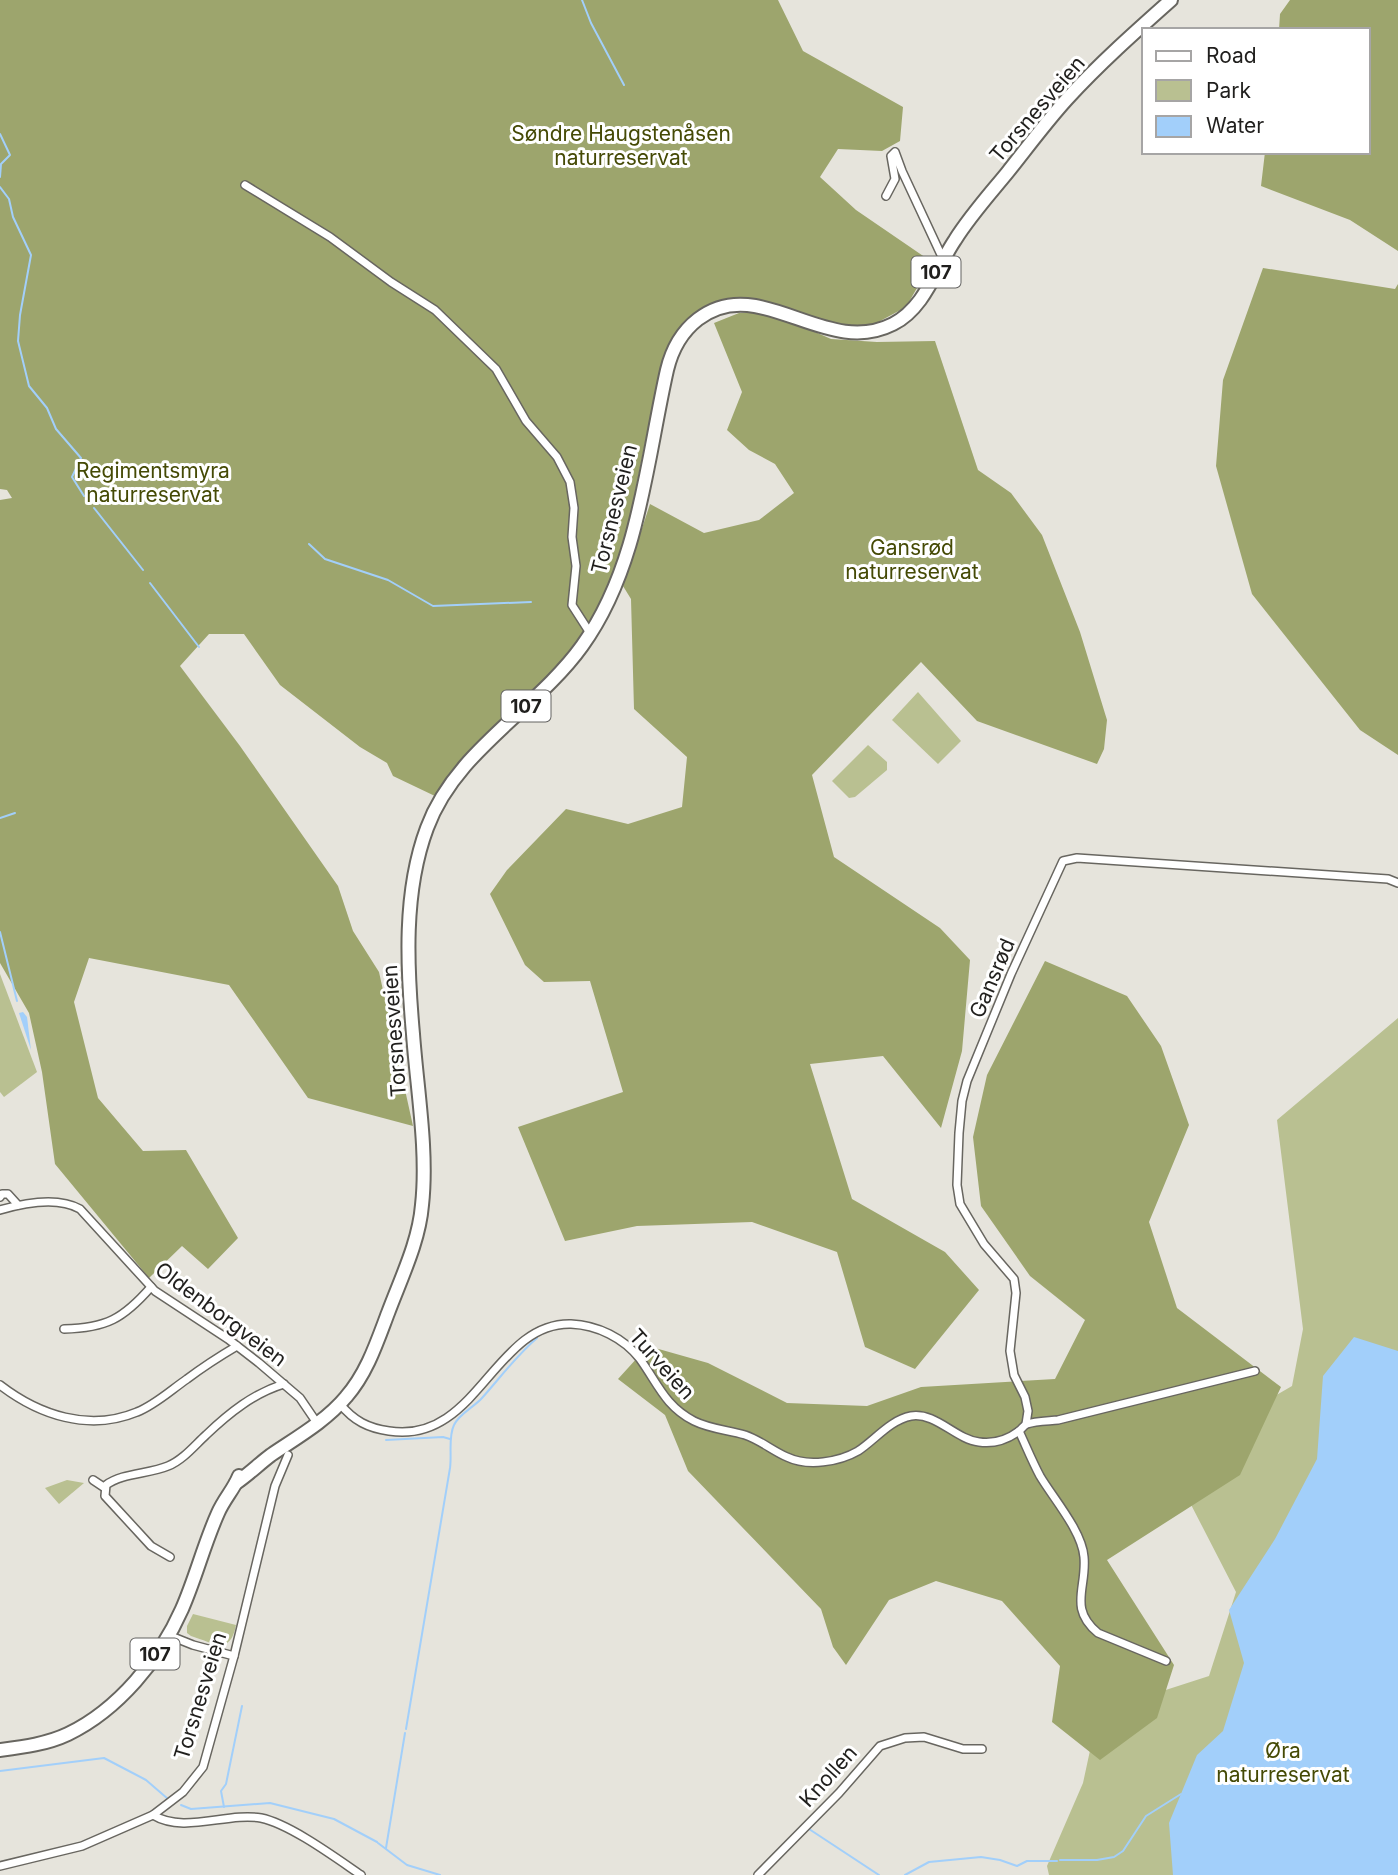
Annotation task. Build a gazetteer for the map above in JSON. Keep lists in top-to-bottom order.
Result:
{
  "streets": {
    "main road": ["Torsnesveien", "107"],
    "street": [
      "Gansrød",
      "Oldenborgveien",
      "Turveien",
      "Knollen"
    ]
  },
  "crossings": [
    ["Torsnesveien", "Oldenborgveien"],
    ["Torsnesveien", "Turveien"],
    ["Gansrød", "Turveien"]
  ],
  "parks": [
    "Søndre Haugstenåsen naturreservat",
    "Regimentsmyra naturreservat",
    "Gansrød naturreservat",
    "Øra naturreservat"
  ],
  "legend": ["Road", "Park", "Water"]
}
